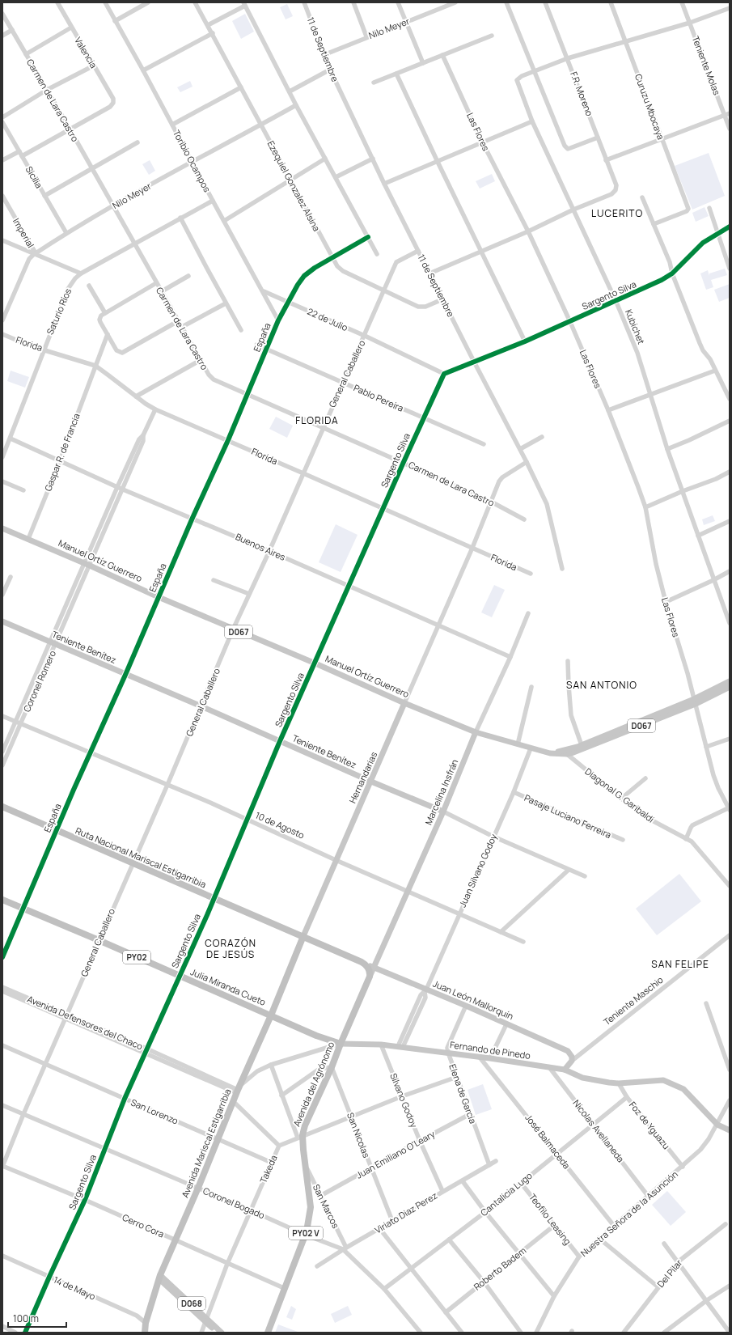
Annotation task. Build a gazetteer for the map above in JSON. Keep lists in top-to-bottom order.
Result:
{
  "streets": {
    "highway": [
      "Hernandarias",
      "Ruta Nacional Mariscal Estigarribia",
      "PY02",
      "Julia Miranda Cueto",
      "Avenida del Agrónomo",
      "Avenida Mariscal Estigarribia",
      "PY02 V"
    ],
    "main road": [
      "Manuel Ortíz Guerrero",
      "D067",
      "Teniente Benítez",
      "Marcelina Insfrán",
      "Juan León Mallorquín",
      "Teniente Maschio",
      "Fernando de Pinedo",
      "D068"
    ],
    "street": [
      "Nilo Meyer",
      "11 de Septiembre",
      "Valencia",
      "Teniente Molas",
      "F.R. Moreno",
      "Carmen de Lara Castro",
      "Curuzu Mbocaya",
      "Las Flores",
      "Toribio Ocampos",
      "Sicilia",
      "Ezequiel Gonzalez Alsina",
      "Imperial",
      "Sargento Silva",
      "Saturio Ríos",
      "22 de Julio",
      "Kubichet",
      "España",
      "Florida",
      "General Caballero",
      "Pablo Pereira",
      "Gaspar R. de Francia",
      "Buenos Aires",
      "Coronel Romero",
      "Diagonal G. Garibaldi",
      "Pasaje Luciano Ferreira",
      "10 de Agosto",
      "Juan Silvano Godoy",
      "Avenida Defensores del Chaco",
      "Elena de Garcia",
      "Silvano Godoy",
      "San Lorenzo",
      "Foz de Yguazu",
      "Nicolas Avellaneda",
      "San Nicolas",
      "José Balmaceda",
      "Juan Emiliano O'Leary",
      "Takeda",
      "Cantalicia Lugo",
      "Coronel Bogado",
      "San Marcos",
      "Viriato Diaz Perez",
      "Nuestra Señora de la Asunción",
      "Teofilo Leasing",
      "Cerro Cora",
      "Roberto Badem",
      "Del Pilar",
      "14 de Mayo"
    ]
  },
  "crossings": [
    ["Nilo Meyer", "11 de Septiembre"],
    ["Nilo Meyer", "Carmen de Lara Castro"],
    ["Nilo Meyer", "Toribio Ocampos"],
    ["Nilo Meyer", "Sicilia"],
    ["Nilo Meyer", "Ezequiel Gonzalez Alsina"],
    ["Nilo Meyer", "Imperial"],
    ["11 de Septiembre", "Ezequiel Gonzalez Alsina"],
    ["11 de Septiembre", "Sargento Silva"],
    ["11 de Septiembre", "General Caballero"],
    ["11 de Septiembre", "Hernandarias"],
    ["Valencia", "Carmen de Lara Castro"],
    ["F.R. Moreno", "Kubichet"],
    ["Carmen de Lara Castro", "Sargento Silva"],
    ["Carmen de Lara Castro", "Saturio Ríos"],
    ["Carmen de Lara Castro", "España"],
    ["Carmen de Lara Castro", "General Caballero"],
    ["Carmen de Lara Castro", "Hernandarias"],
    ["Las Flores", "Sargento Silva"],
    ["Las Flores", "D067"],
    ["Toribio Ocampos", "Saturio Ríos"],
    ["Toribio Ocampos", "22 de Julio"],
    ["Toribio Ocampos", "España"],
    ["Ezequiel Gonzalez Alsina", "España"],
    ["Ezequiel Gonzalez Alsina", "General Caballero"],
    ["Sargento Silva", "22 de Julio"],
    ["Sargento Silva", "Kubichet"],
    ["Sargento Silva", "Florida"],
    ["Sargento Silva", "Pablo Pereira"],
    ["Sargento Silva", "Buenos Aires"],
    ["Sargento Silva", "Manuel Ortíz Guerrero"],
    ["Sargento Silva", "Teniente Benítez"],
    ["Sargento Silva", "10 de Agosto"],
    ["Sargento Silva", "Ruta Nacional Mariscal Estigarribia"],
    ["Sargento Silva", "Julia Miranda Cueto"],
    ["Sargento Silva", "Avenida Defensores del Chaco"],
    ["Sargento Silva", "San Lorenzo"],
    ["Sargento Silva", "Coronel Bogado"],
    ["Sargento Silva", "Cerro Cora"],
    ["Sargento Silva", "14 de Mayo"],
    ["Saturio Ríos", "Florida"],
    ["Saturio Ríos", "Buenos Aires"],
    ["22 de Julio", "España"],
    ["22 de Julio", "General Caballero"],
    ["España", "Florida"],
    ["España", "Pablo Pereira"],
    ["España", "Buenos Aires"],
    ["España", "Manuel Ortíz Guerrero"],
    ["España", "Teniente Benítez"],
    ["España", "10 de Agosto"],
    ["España", "Ruta Nacional Mariscal Estigarribia"],
    ["España", "Julia Miranda Cueto"],
    ["Florida", "General Caballero"],
    ["Florida", "Gaspar R. de Francia"],
    ["Florida", "Coronel Romero"],
    ["Florida", "Hernandarias"],
    ["General Caballero", "Pablo Pereira"],
    ["General Caballero", "Buenos Aires"],
    ["General Caballero", "Manuel Ortíz Guerrero"],
    ["General Caballero", "Teniente Benítez"],
    ["General Caballero", "10 de Agosto"],
    ["General Caballero", "Ruta Nacional Mariscal Estigarribia"],
    ["General Caballero", "Julia Miranda Cueto"],
    ["General Caballero", "Avenida Defensores del Chaco"],
    ["General Caballero", "San Lorenzo"],
    ["General Caballero", "Coronel Bogado"],
    ["General Caballero", "Cerro Cora"],
    ["Gaspar R. de Francia", "Buenos Aires"],
    ["Gaspar R. de Francia", "Manuel Ortíz Guerrero"],
    ["Buenos Aires", "Coronel Romero"],
    ["Buenos Aires", "Hernandarias"],
    ["Buenos Aires", "Marcelina Insfrán"],
    ["Manuel Ortíz Guerrero", "D067"],
    ["Manuel Ortíz Guerrero", "Coronel Romero"],
    ["Manuel Ortíz Guerrero", "Hernandarias"],
    ["Manuel Ortíz Guerrero", "Marcelina Insfrán"],
    ["D067", "Marcelina Insfrán"],
    ["D067", "Diagonal G. Garibaldi"],
    ["D067", "Juan Silvano Godoy"],
    ["Teniente Benítez", "Coronel Romero"],
    ["Teniente Benítez", "Hernandarias"],
    ["Teniente Benítez", "Marcelina Insfrán"],
    ["Teniente Benítez", "Juan Silvano Godoy"],
    ["Coronel Romero", "10 de Agosto"],
    ["Hernandarias", "10 de Agosto"],
    ["Hernandarias", "Ruta Nacional Mariscal Estigarribia"],
    ["Hernandarias", "Julia Miranda Cueto"],
    ["Hernandarias", "Avenida Mariscal Estigarribia"],
    ["Marcelina Insfrán", "10 de Agosto"],
    ["Marcelina Insfrán", "Juan León Mallorquín"],
    ["Marcelina Insfrán", "Avenida del Agrónomo"],
    ["Pasaje Luciano Ferreira", "Juan Silvano Godoy"],
    ["10 de Agosto", "Juan Silvano Godoy"],
    ["Ruta Nacional Mariscal Estigarribia", "Juan León Mallorquín"],
    ["Juan Silvano Godoy", "Juan León Mallorquín"],
    ["Juan Silvano Godoy", "Fernando de Pinedo"],
    ["Julia Miranda Cueto", "Fernando de Pinedo"],
    ["Julia Miranda Cueto", "Avenida del Agrónomo"],
    ["Julia Miranda Cueto", "Avenida Mariscal Estigarribia"],
    ["Juan León Mallorquín", "Teniente Maschio"],
    ["Juan León Mallorquín", "Elena de Garcia"],
    ["Teniente Maschio", "Fernando de Pinedo"],
    ["Avenida Defensores del Chaco", "Fernando de Pinedo"],
    ["Avenida Defensores del Chaco", "Avenida Mariscal Estigarribia"],
    ["Fernando de Pinedo", "Avenida del Agrónomo"],
    ["Fernando de Pinedo", "Elena de Garcia"],
    ["Fernando de Pinedo", "Silvano Godoy"],
    ["Fernando de Pinedo", "Foz de Yguazu"],
    ["Fernando de Pinedo", "Nicolas Avellaneda"],
    ["Fernando de Pinedo", "José Balmaceda"],
    ["Fernando de Pinedo", "Avenida Mariscal Estigarribia"],
    ["Fernando de Pinedo", "Nuestra Señora de la Asunción"],
    ["Avenida del Agrónomo", "San Nicolas"],
    ["Avenida del Agrónomo", "Takeda"],
    ["Avenida del Agrónomo", "Coronel Bogado"],
    ["Avenida del Agrónomo", "San Marcos"],
    ["Avenida del Agrónomo", "Cerro Cora"],
    ["Elena de Garcia", "Juan Emiliano O'Leary"],
    ["Elena de Garcia", "Takeda"],
    ["Elena de Garcia", "Viriato Diaz Perez"],
    ["Silvano Godoy", "Juan Emiliano O'Leary"],
    ["Silvano Godoy", "Takeda"],
    ["Silvano Godoy", "Viriato Diaz Perez"],
    ["San Lorenzo", "Avenida Mariscal Estigarribia"],
    ["San Lorenzo", "Takeda"],
    ["Foz de Yguazu", "Cantalicia Lugo"],
    ["Foz de Yguazu", "Nuestra Señora de la Asunción"],
    ["Nicolas Avellaneda", "Cantalicia Lugo"],
    ["Nicolas Avellaneda", "Nuestra Señora de la Asunción"],
    ["San Nicolas", "Juan Emiliano O'Leary"],
    ["San Nicolas", "Takeda"],
    ["San Nicolas", "Viriato Diaz Perez"],
    ["José Balmaceda", "Cantalicia Lugo"],
    ["José Balmaceda", "Nuestra Señora de la Asunción"],
    ["Avenida Mariscal Estigarribia", "Coronel Bogado"],
    ["Avenida Mariscal Estigarribia", "Cerro Cora"],
    ["Avenida Mariscal Estigarribia", "14 de Mayo"],
    ["Avenida Mariscal Estigarribia", "D068"],
    ["Juan Emiliano O'Leary", "San Marcos"],
    ["Takeda", "Coronel Bogado"],
    ["Takeda", "Cerro Cora"],
    ["Takeda", "D068"],
    ["Cantalicia Lugo", "Coronel Bogado"],
    ["Cantalicia Lugo", "Teofilo Leasing"],
    ["Coronel Bogado", "San Marcos"],
    ["Coronel Bogado", "Viriato Diaz Perez"],
    ["San Marcos", "Viriato Diaz Perez"],
    ["Nuestra Señora de la Asunción", "Teofilo Leasing"],
    ["Teofilo Leasing", "Roberto Badem"]
  ],
  "districts": [
    "LUCERITO",
    "FLORIDA",
    "SAN ANTONIO",
    "CORAZÓN DE JESÚS",
    "SAN FELIPE"
  ],
  "scale_bar": "100 m"
}
